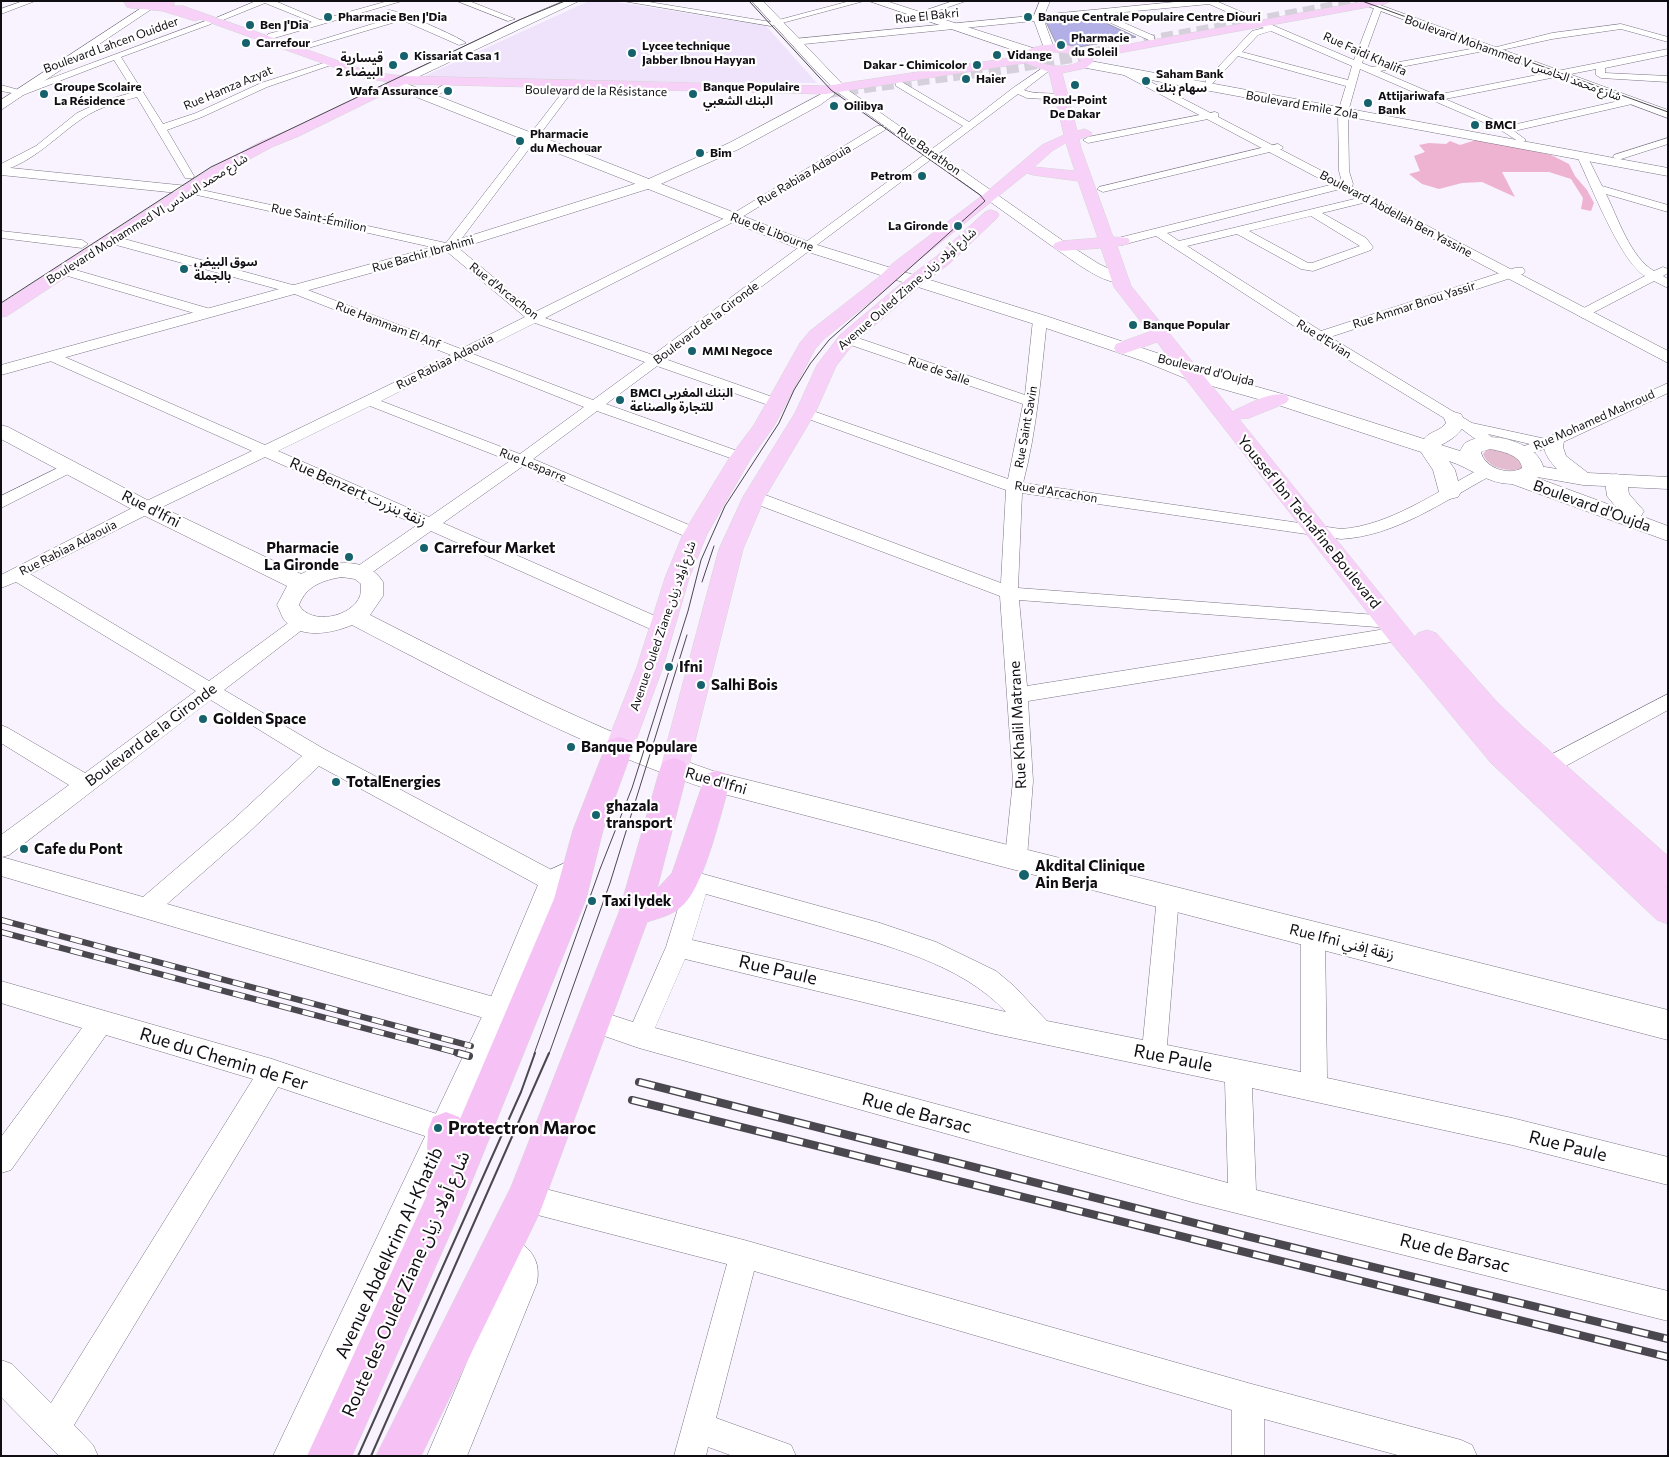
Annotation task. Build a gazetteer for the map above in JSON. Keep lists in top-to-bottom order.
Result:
{
  "streets": {
    "highway": ["Avenue Ouled Ziane شارع أولاد زيان", "Route des Ouled Ziane شارع أولاد زيان"],
    "main road": [
      "Boulevard de la Résistance",
      "Boulevard Emile Zola",
      "Boulevard Mohammed VI شارع محمد السادس",
      "Rue de Libourne",
      "Boulevard d'Oujda",
      "Youssef Ibn Tachafine Boulevard"
    ],
    "street": [
      "Rue El Bakri",
      "Boulevard Lahcen Ouidder",
      "Rue Faidi Khalifa",
      "Boulevard Mohammed V شارع محمد الخامس",
      "Rue Hamza Azyat",
      "Rue Barathon",
      "Rue Rabiaa Adaouia",
      "Boulevard Abdellah Ben Yassine",
      "Rue Saint-Émilion",
      "Rue Bachir Ibrahimi",
      "Rue d'Arcachon",
      "Rue Ammar Bnou Yassir",
      "Boulevard de la Gironde",
      "Rue Hammam El Anf",
      "Rue d'Evian",
      "Rue de Salle",
      "Rue Mohamed Mahroud",
      "Rue Saint Savin",
      "Rue Lesparre",
      "Rue Benzert زنقة بنزرت",
      "Rue d'Ifni",
      "Rue Khalil Matrane",
      "Rue Ifni زنقة إفني",
      "Rue Paule",
      "Rue du Chemin de Fer",
      "Rue de Barsac",
      "Avenue Abdelkrim Al-Khatib"
    ]
  },
  "crossings": [
    ["Rue El Bakri", "Rue Faidi Khalifa"],
    ["Rue El Bakri", "Rue Barathon"],
    ["Boulevard Lahcen Ouidder", "Boulevard de la Résistance"],
    ["Rue Faidi Khalifa", "Boulevard Emile Zola"],
    ["Rue Hamza Azyat", "Boulevard de la Résistance"],
    ["Boulevard de la Résistance", "Rue Barathon"],
    ["Boulevard de la Résistance", "Boulevard Mohammed VI شارع محمد السادس"],
    ["Boulevard de la Résistance", "Rue de Libourne"],
    ["Boulevard de la Résistance", "Rue Bachir Ibrahimi"],
    ["Boulevard de la Résistance", "Boulevard de la Gironde"],
    ["Boulevard de la Résistance", "Youssef Ibn Tachafine Boulevard"],
    ["Boulevard Emile Zola", "Boulevard Abdellah Ben Yassine"],
    ["Rue Barathon", "Rue Bachir Ibrahimi"],
    ["Rue Barathon", "Boulevard de la Gironde"],
    ["Rue Rabiaa Adaouia", "Rue de Libourne"],
    ["Rue Rabiaa Adaouia", "Rue d'Arcachon"],
    ["Rue Rabiaa Adaouia", "Rue Hammam El Anf"],
    ["Rue Rabiaa Adaouia", "Rue Lesparre"],
    ["Rue Rabiaa Adaouia", "Rue Benzert زنقة بنزرت"],
    ["Rue Rabiaa Adaouia", "Rue d'Ifni"],
    ["Boulevard Abdellah Ben Yassine", "Rue Ammar Bnou Yassir"],
    ["Rue Saint-Émilion", "Boulevard Mohammed VI شارع محمد السادس"],
    ["Rue Saint-Émilion", "Rue Bachir Ibrahimi"],
    ["Rue Saint-Émilion", "Rue d'Arcachon"],
    ["Boulevard Mohammed VI شارع محمد السادس", "Rue de Libourne"],
    ["Boulevard Mohammed VI شارع محمد السادس", "Rue Hammam El Anf"],
    ["Rue de Libourne", "Rue Bachir Ibrahimi"],
    ["Rue de Libourne", "Avenue Ouled Ziane شارع أولاد زيان"],
    ["Rue de Libourne", "Boulevard de la Gironde"],
    ["Rue de Libourne", "Boulevard d'Oujda"],
    ["Rue de Libourne", "Rue Saint Savin"],
    ["Rue Bachir Ibrahimi", "Rue d'Arcachon"],
    ["Rue Bachir Ibrahimi", "Rue Hammam El Anf"],
    ["Rue Bachir Ibrahimi", "Rue Benzert زنقة بنزرت"],
    ["Avenue Ouled Ziane شارع أولاد زيان", "Rue d'Arcachon"],
    ["Avenue Ouled Ziane شارع أولاد زيان", "Rue Hammam El Anf"],
    ["Avenue Ouled Ziane شارع أولاد زيان", "Rue de Salle"],
    ["Avenue Ouled Ziane شارع أولاد زيان", "Rue Lesparre"],
    ["Avenue Ouled Ziane شارع أولاد زيان", "Rue Benzert زنقة بنزرت"],
    ["Avenue Ouled Ziane شارع أولاد زيان", "Rue d'Ifni"],
    ["Avenue Ouled Ziane شارع أولاد زيان", "Youssef Ibn Tachafine Boulevard"],
    ["Avenue Ouled Ziane شارع أولاد زيان", "Route des Ouled Ziane شارع أولاد زيان"],
    ["Rue d'Arcachon", "Boulevard de la Gironde"],
    ["Rue d'Arcachon", "Rue Saint Savin"],
    ["Rue d'Arcachon", "Youssef Ibn Tachafine Boulevard"],
    ["Rue Ammar Bnou Yassir", "Rue d'Evian"],
    ["Boulevard de la Gironde", "Rue Hammam El Anf"],
    ["Boulevard de la Gironde", "Rue Lesparre"],
    ["Boulevard de la Gironde", "Rue Benzert زنقة بنزرت"],
    ["Boulevard de la Gironde", "Rue d'Ifni"],
    ["Boulevard de la Gironde", "Youssef Ibn Tachafine Boulevard"],
    ["Boulevard d'Oujda", "Youssef Ibn Tachafine Boulevard"],
    ["Rue de Salle", "Rue Saint Savin"],
    ["Rue Saint Savin", "Rue Khalil Matrane"],
    ["Rue d'Ifni", "Rue Khalil Matrane"],
    ["Rue d'Ifni", "Rue Ifni زنقة إفني"],
    ["Rue d'Ifni", "Route des Ouled Ziane شارع أولاد زيان"],
    ["Rue Khalil Matrane", "Rue Ifni زنقة إفني"],
    ["Rue du Chemin de Fer", "Avenue Abdelkrim Al-Khatib"],
    ["Avenue Abdelkrim Al-Khatib", "Route des Ouled Ziane شارع أولاد زيان"]
  ],
  "places": [
    "Pharmacie Ben J'Dia",
    "Banque Centrale Populaire Centre Diouri",
    "Ben J'Dia",
    "Carrefour",
    "Pharmacie du Soleil",
    "Lycee technique Jabber Ibnou Hayyan",
    "Vidange",
    "Kissariat Casa 1",
    "قيسارية البيضاء 2",
    "Dakar - Chimicolor",
    "Haier",
    "Saham Bank سهام بنك",
    "Rond-Point De Dakar",
    "Wafa Assurance",
    "Groupe Scolaire La Résidence",
    "Banque Populaire البنك الشعبي",
    "Attijariwafa Bank",
    "Oilibya",
    "BMCI",
    "Pharmacie du Mechouar",
    "Bim",
    "Petrom",
    "La Gironde",
    "سوق البيض بالجملة",
    "Banque Popular",
    "MMI Negoce",
    "BMCI البنك المغربي للتجارة والصناعة",
    "Carrefour Market",
    "Pharmacie La Gironde",
    "Ifni",
    "Salhi Bois",
    "Golden Space",
    "Banque Populare",
    "TotalEnergies",
    "ghazala transport",
    "Cafe du Pont",
    "Akdital Clinique Ain Berja",
    "Taxi lydek",
    "Protectron Maroc"
  ]
}
